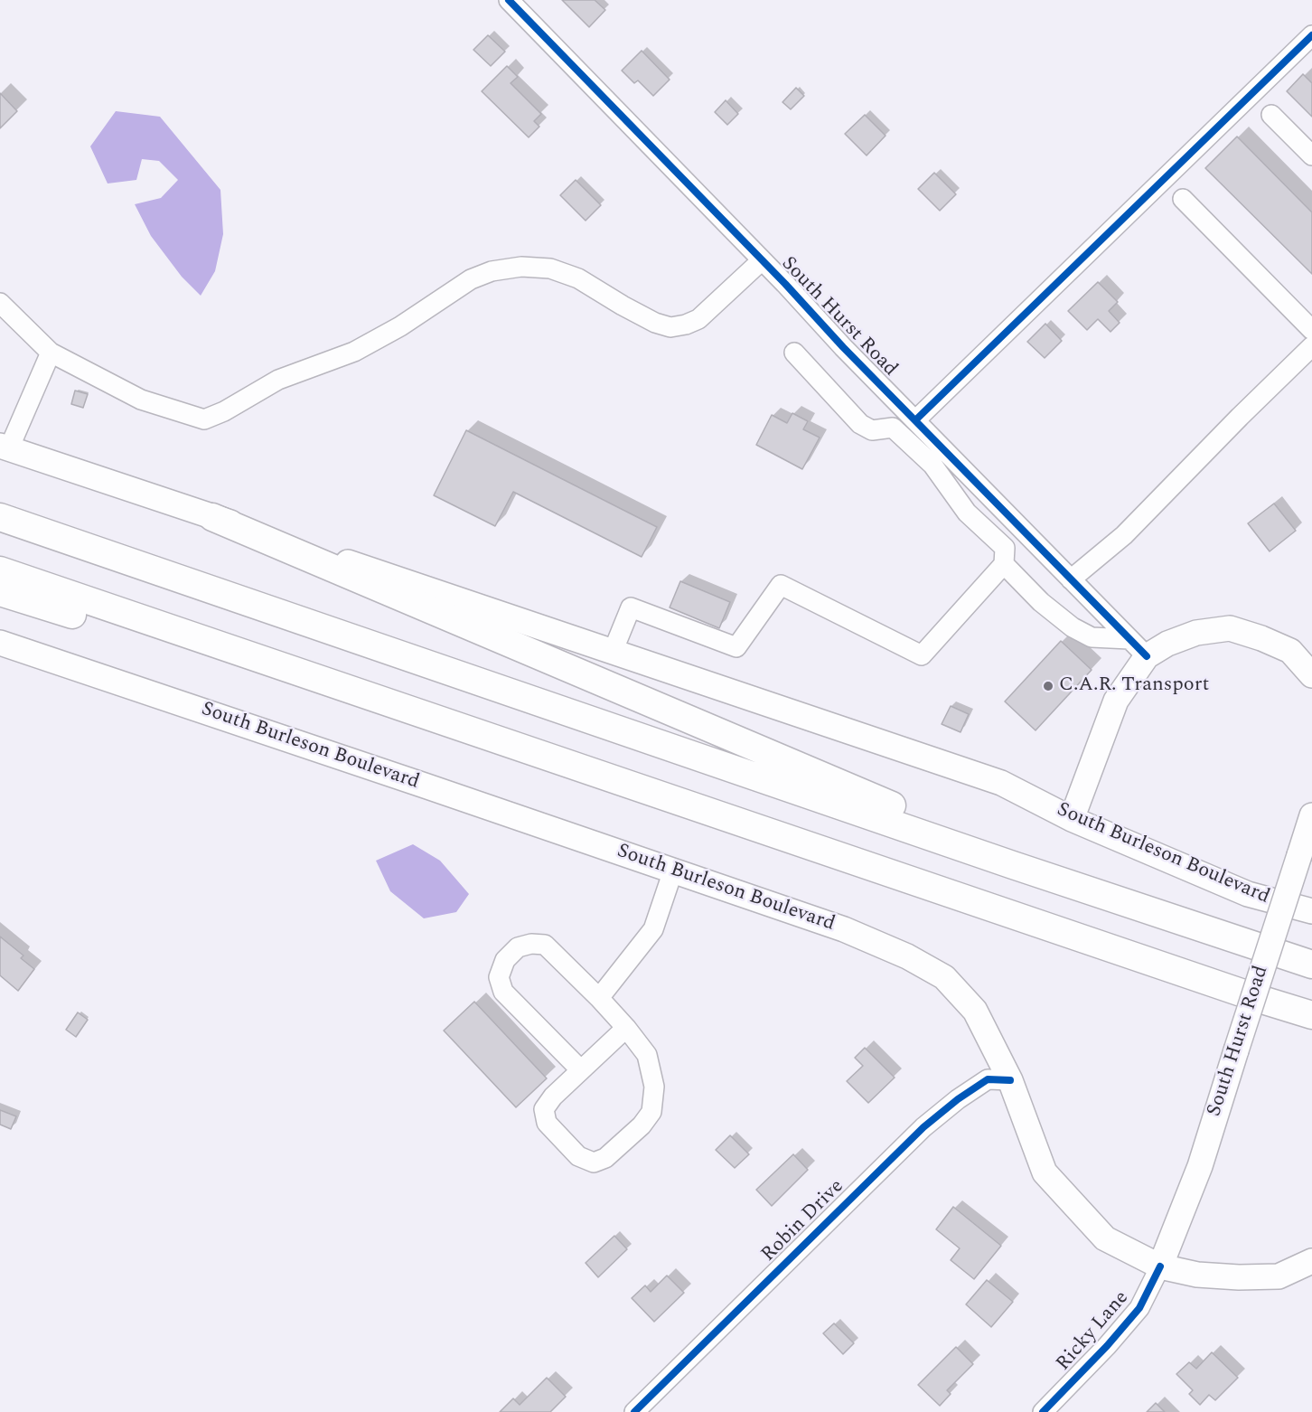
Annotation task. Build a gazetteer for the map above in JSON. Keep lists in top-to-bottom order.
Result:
{
  "streets": {
    "main road": ["South Hurst Road", "South Burleson Boulevard"],
    "street": ["Robin Drive", "Ricky Lane"]
  },
  "crossings": [
    ["South Hurst Road", "South Burleson Boulevard"],
    ["South Hurst Road", "Ricky Lane"],
    ["South Burleson Boulevard", "Robin Drive"],
    ["South Burleson Boulevard", "Ricky Lane"]
  ],
  "places": ["C.A.R. Transport"]
}
